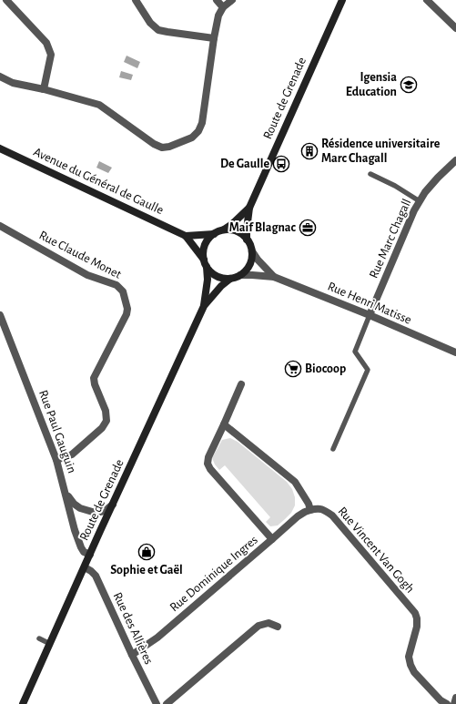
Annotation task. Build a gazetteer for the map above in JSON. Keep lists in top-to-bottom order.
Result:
{
  "streets": {
    "main road": ["Route de Grenade", "Avenue du Général de Gaulle"],
    "street": [
      "Rue Marc Chagall",
      "Rue Claude Monet",
      "Rue Henri Matisse",
      "Rue Paul Gauguin",
      "Rue Vincent Van Gogh",
      "Rue Dominique Ingres",
      "Rue des Allières"
    ]
  },
  "crossings": [
    ["Route de Grenade", "Rue Paul Gauguin"],
    ["Route de Grenade", "Rue des Allières"],
    ["Avenue du Général de Gaulle", "Rue Henri Matisse"],
    ["Rue Marc Chagall", "Rue Henri Matisse"],
    ["Rue Claude Monet", "Rue Paul Gauguin"],
    ["Rue Vincent Van Gogh", "Rue Dominique Ingres"],
    ["Rue Dominique Ingres", "Rue des Allières"]
  ],
  "places": {
    "school or university": ["Igensia Education"],
    "building": ["Résidence universitaire Marc Chagall"],
    "bus stop": ["De Gaulle"],
    "office": ["Maif Blagnac"],
    "supermarket": ["Biocoop"],
    "shop": ["Sophie et Gaël"]
  }
}
